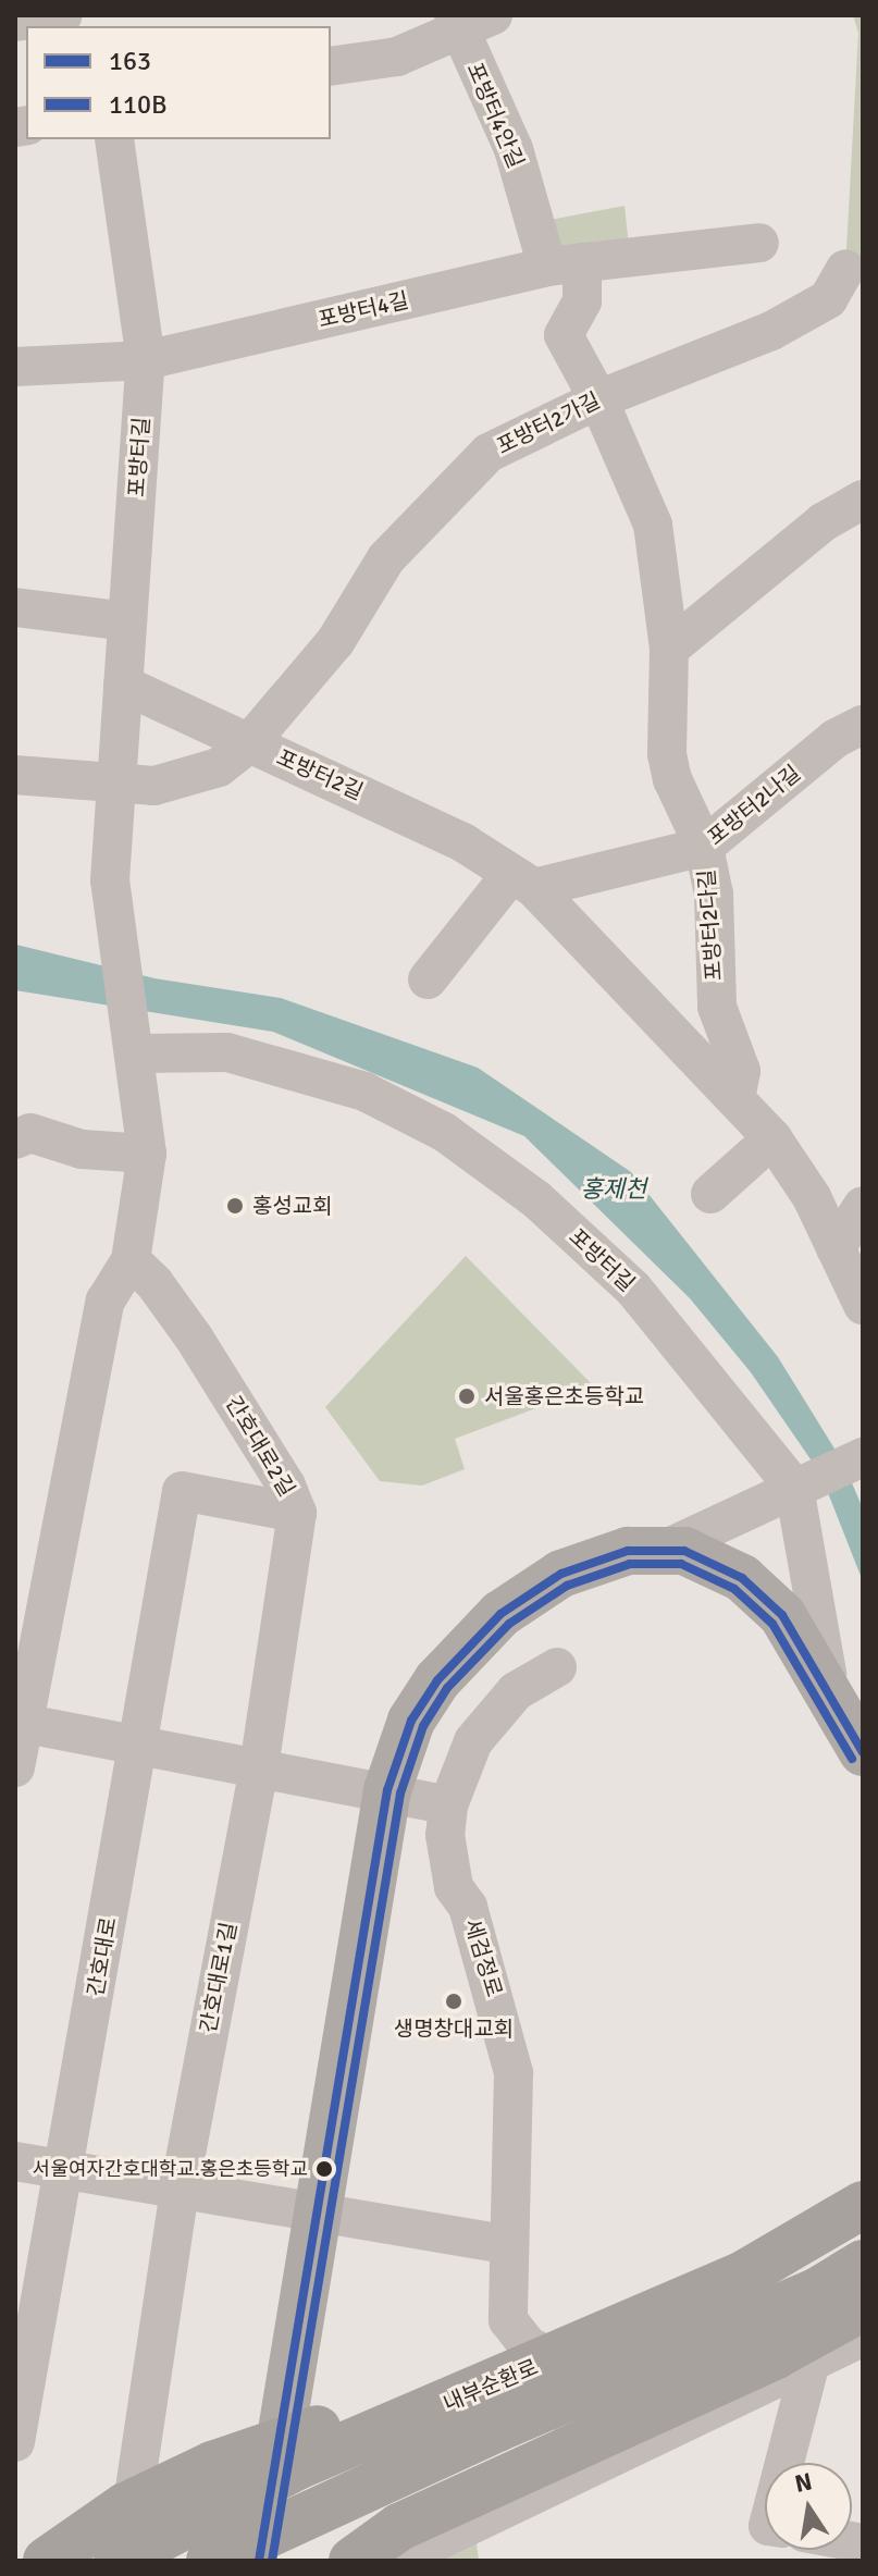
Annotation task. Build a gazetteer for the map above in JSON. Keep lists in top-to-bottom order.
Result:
{
  "streets": {
    "highway": ["내부순환로"],
    "street": [
      "포방터4안길",
      "포방터4길",
      "포방터2가길",
      "포방터길",
      "포방터2길",
      "포방터2나길",
      "포방터2다길",
      "간호대로2길",
      "간호대로",
      "세검정로",
      "간호대로1길"
    ]
  },
  "crossings": [
    ["포방터4안길", "포방터4길"],
    ["포방터4길", "포방터길"],
    ["포방터2가길", "포방터2길"],
    ["포방터2가길", "포방터2다길"],
    ["포방터길", "포방터2길"],
    ["포방터2길", "포방터2나길"],
    ["포방터2길", "포방터2다길"],
    ["포방터2나길", "포방터2다길"],
    ["간호대로2길", "간호대로"],
    ["간호대로2길", "간호대로1길"],
    ["간호대로1길", "내부순환로"]
  ],
  "water": ["홍제천"],
  "places": [
    "홍성교회",
    "서울홍은초등학교",
    "생명창대교회",
    "서울여자간호대학교.홍은초등학교"
  ],
  "lines": ["transit line 163", "transit line 110B"],
  "legend": ["163", "110B"],
  "north": "top"
}
